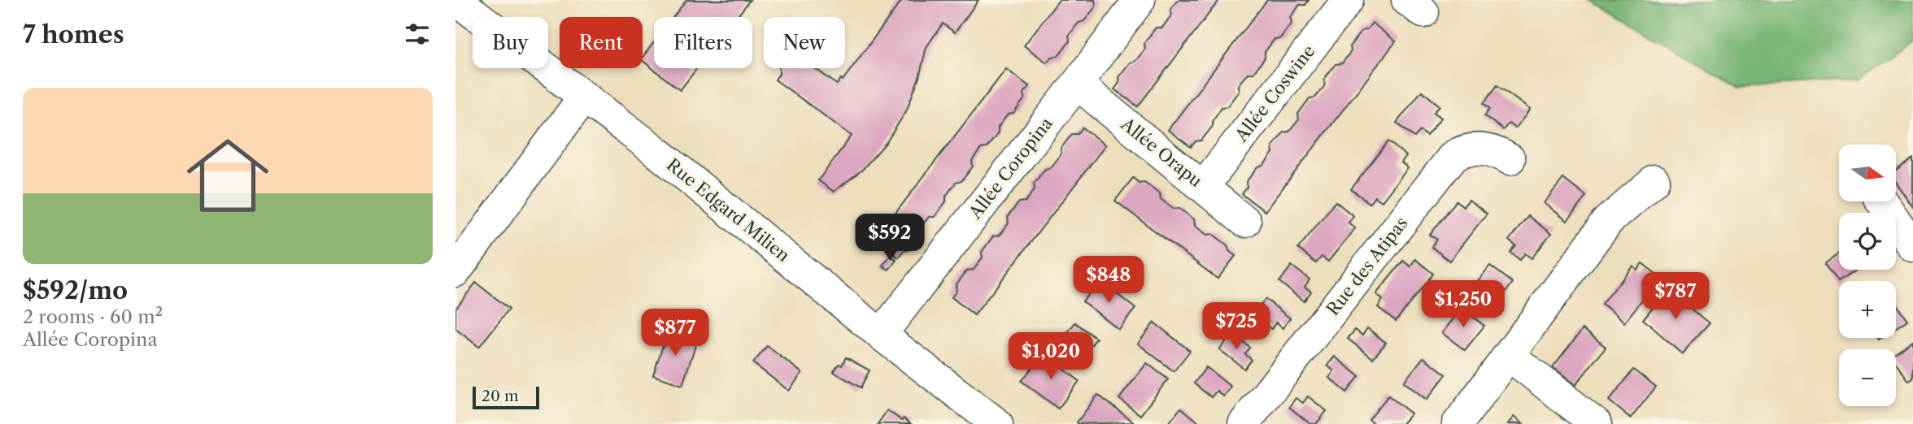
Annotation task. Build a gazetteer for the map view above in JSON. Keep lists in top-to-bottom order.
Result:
{
  "streets": {
    "street": [
      "Allée Coswine",
      "Allée Orapu",
      "Allée Coropina",
      "Rue Edgard Milien",
      "Rue des Atipas"
    ]
  },
  "crossings": [
    ["Allée Coswine", "Allée Orapu"],
    ["Allée Orapu", "Allée Coropina"],
    ["Allée Coropina", "Rue Edgard Milien"]
  ],
  "scale_bar": "20 m",
  "north": "right",
  "page": {
    "heading": "7 homes",
    "chip": [
      "Buy",
      "Rent",
      "Filters",
      "New"
    ],
    "list": [
      {
        "name": "$592/mo",
        "note": "2 rooms · 60 m² · Allée Coropina"
      }
    ],
    "map_buttons": ["+", "−"],
    "price": [
      "$592",
      "$848",
      "$787",
      "$1,250",
      "$725",
      "$877",
      "$1,020"
    ],
    "scale": "20 m"
  }
}
